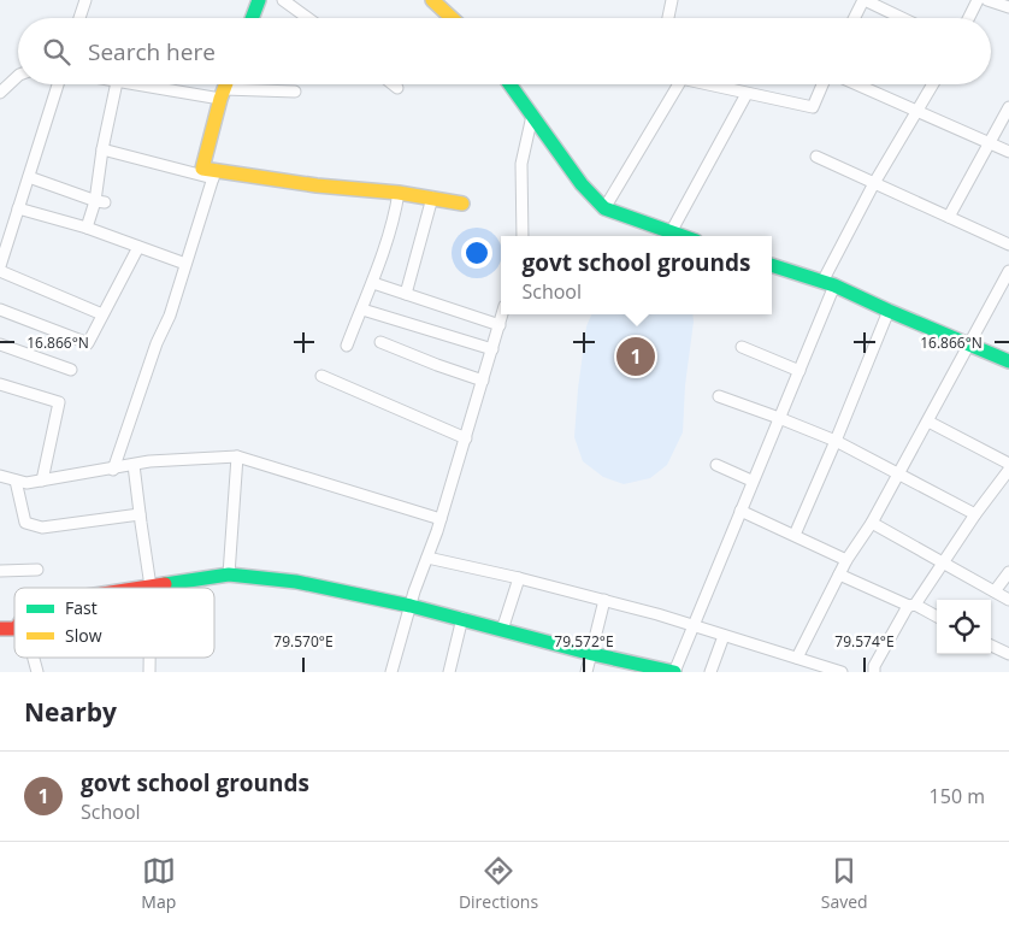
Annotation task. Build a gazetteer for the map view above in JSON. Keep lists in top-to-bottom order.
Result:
{
  "legend": ["Fast", "Slow"],
  "page": {
    "search": "Search here",
    "popup": ["govt school grounds", "School"],
    "pins": "1",
    "heading": "Nearby",
    "list": [
      {
        "mark": "1",
        "name": "govt school grounds",
        "note": "School",
        "value": "150 m"
      }
    ],
    "nav": ["Map", "Directions", "Saved"]
  },
  "coordinates": [
    "16.866°N",
    "79.570°E",
    "79.572°E",
    "79.574°E"
  ]
}
